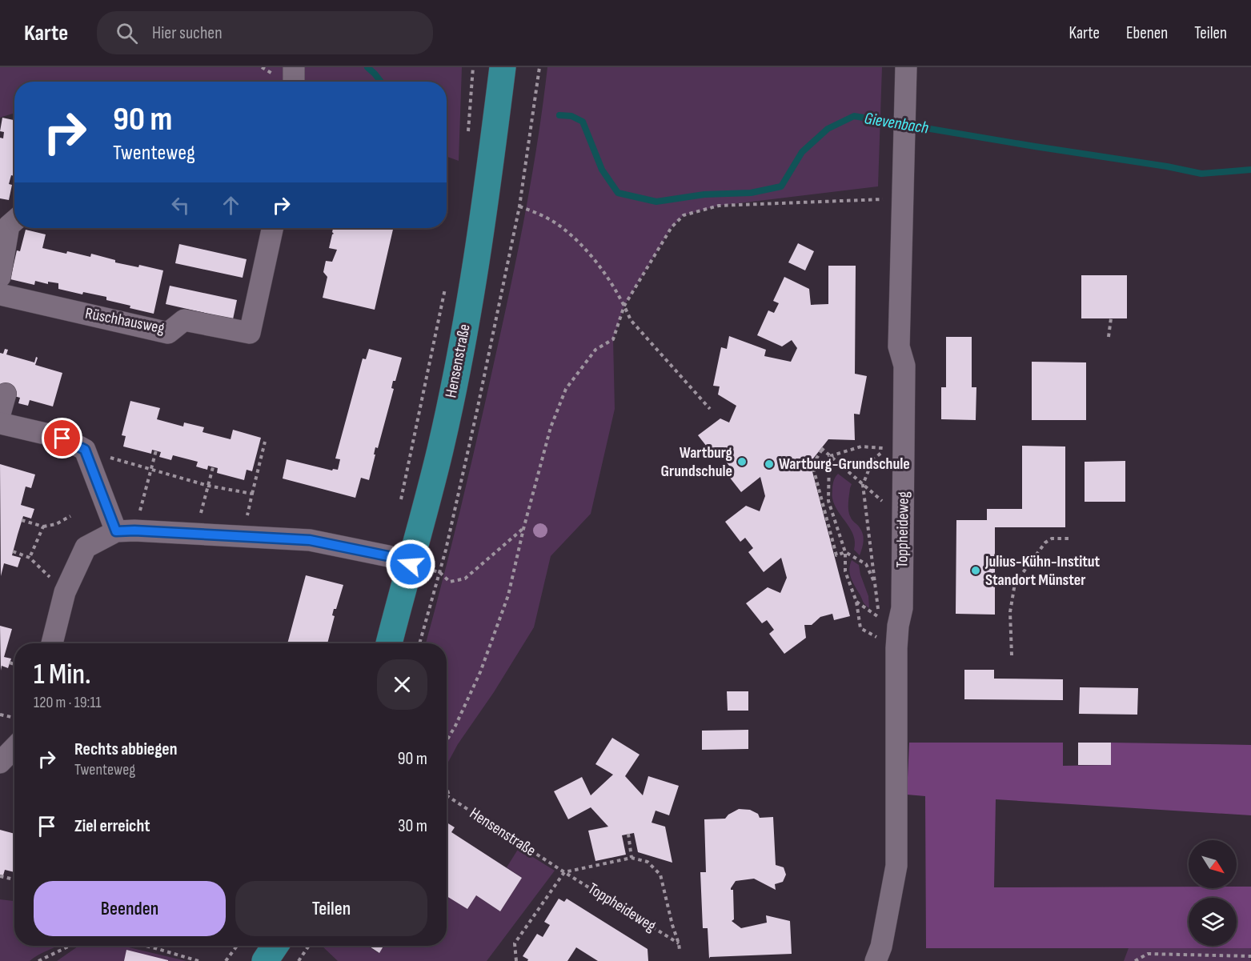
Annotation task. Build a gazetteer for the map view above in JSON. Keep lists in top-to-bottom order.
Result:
{
  "streets": {
    "main road": ["Hensenstraße"],
    "street": ["Rüschhausweg", "Toppheideweg"]
  },
  "crossings": [
    ["Hensenstraße", "Toppheideweg"]
  ],
  "water": ["Gievenbach"],
  "places": ["Wartburg Grundschule", "Wartburg-Grundschule", "Julius-Kühn-Institut Standort Münster"],
  "north": "bottom right",
  "page": {
    "header": "Karte",
    "search": "Hier suchen",
    "nav": ["Karte", "Ebenen", "Teilen"],
    "turn": ["90 m", "Twenteweg"],
    "heading": ["1 Min.", "120 m · 19:11"],
    "list": [
      {
        "name": "Rechts abbiegen",
        "note": "Twenteweg",
        "value": "90 m"
      },
      {
        "name": "Ziel erreicht",
        "value": "30 m"
      }
    ],
    "buttons": ["Beenden", "Teilen"]
  }
}
